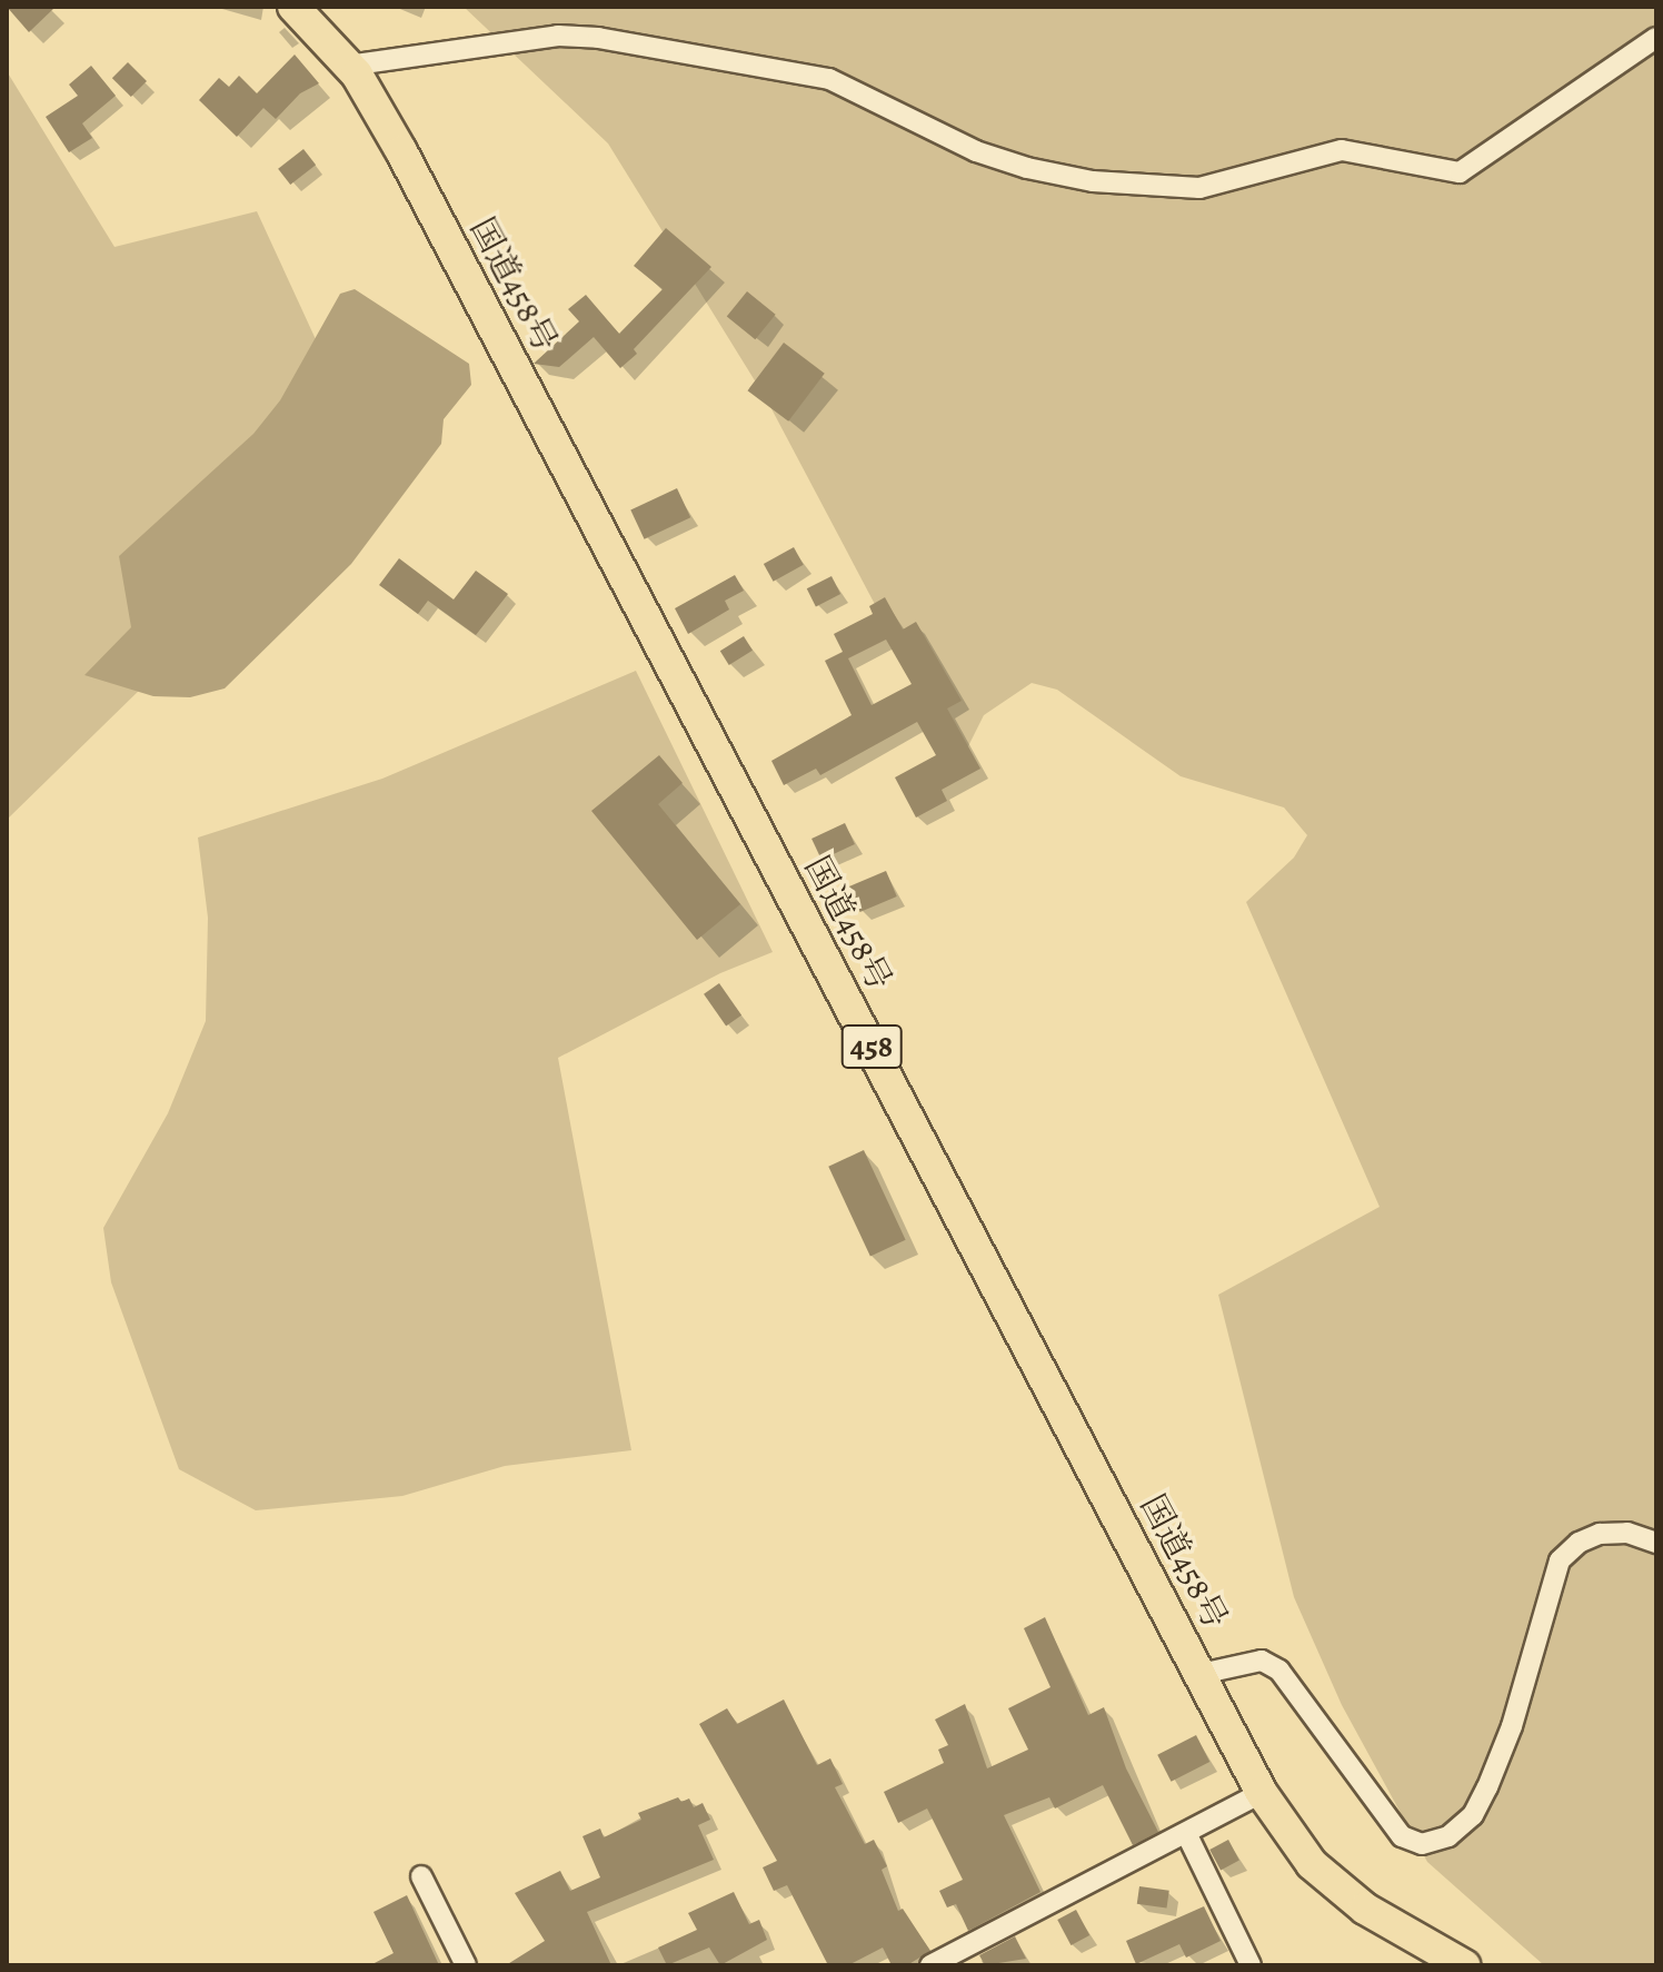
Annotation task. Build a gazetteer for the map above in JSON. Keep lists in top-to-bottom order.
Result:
{
  "streets": {
    "highway": ["国道458号", "458"]
  }
}
